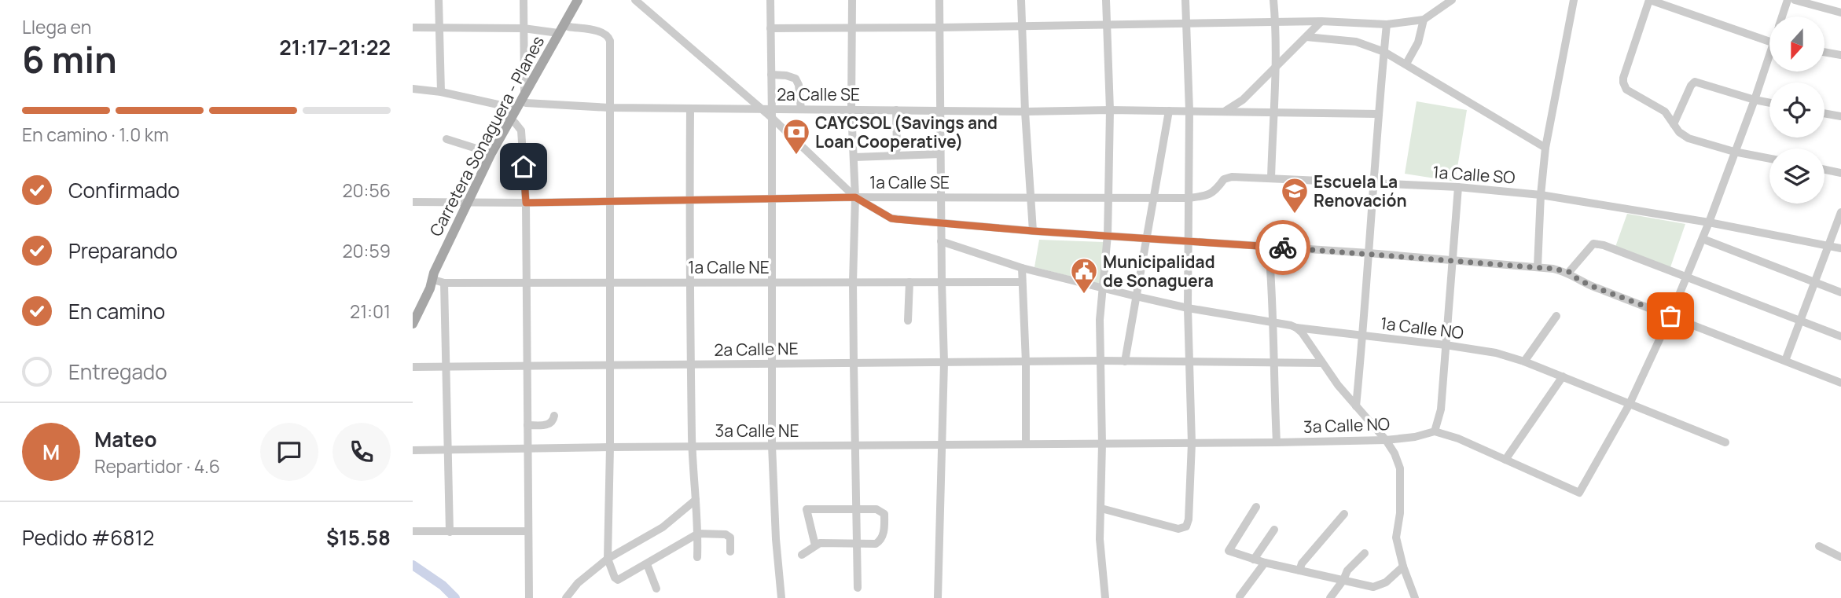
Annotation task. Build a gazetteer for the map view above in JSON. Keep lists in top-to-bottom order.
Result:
{
  "streets": {
    "main road": ["Carretera Sonaguera - Planes"],
    "street": [
      "2a Calle SE",
      "1a Calle SO",
      "1a Calle SE",
      "1a Calle NE",
      "1a Calle NO",
      "2a Calle NE",
      "3a Calle NO",
      "3a Calle NE"
    ]
  },
  "crossings": [
    ["2a Calle SE", "Carretera Sonaguera - Planes"],
    ["Carretera Sonaguera - Planes", "1a Calle SE"],
    ["Carretera Sonaguera - Planes", "1a Calle NE"],
    ["1a Calle SO", "1a Calle SE"],
    ["3a Calle NO", "3a Calle NE"]
  ],
  "places": {
    "bank": ["CAYCSOL (Savings and Loan Cooperative)"],
    "school or university": ["Escuela La Renovación"],
    "public building": ["Municipalidad de Sonaguera"]
  },
  "north": "bottom",
  "page": {
    "heading": ["6 min", "Llega en", "21:17–21:22"],
    "panel": [
      "Mateo",
      "Repartidor · 4.6",
      "Pedido #6812",
      "$15.58"
    ],
    "bar": "En camino · 1.0 km",
    "list": [
      ["Confirmado", "20:56"],
      ["Preparando", "20:59"],
      ["En camino", "21:01"],
      "Entregado"
    ],
    "round": "M"
  }
}
